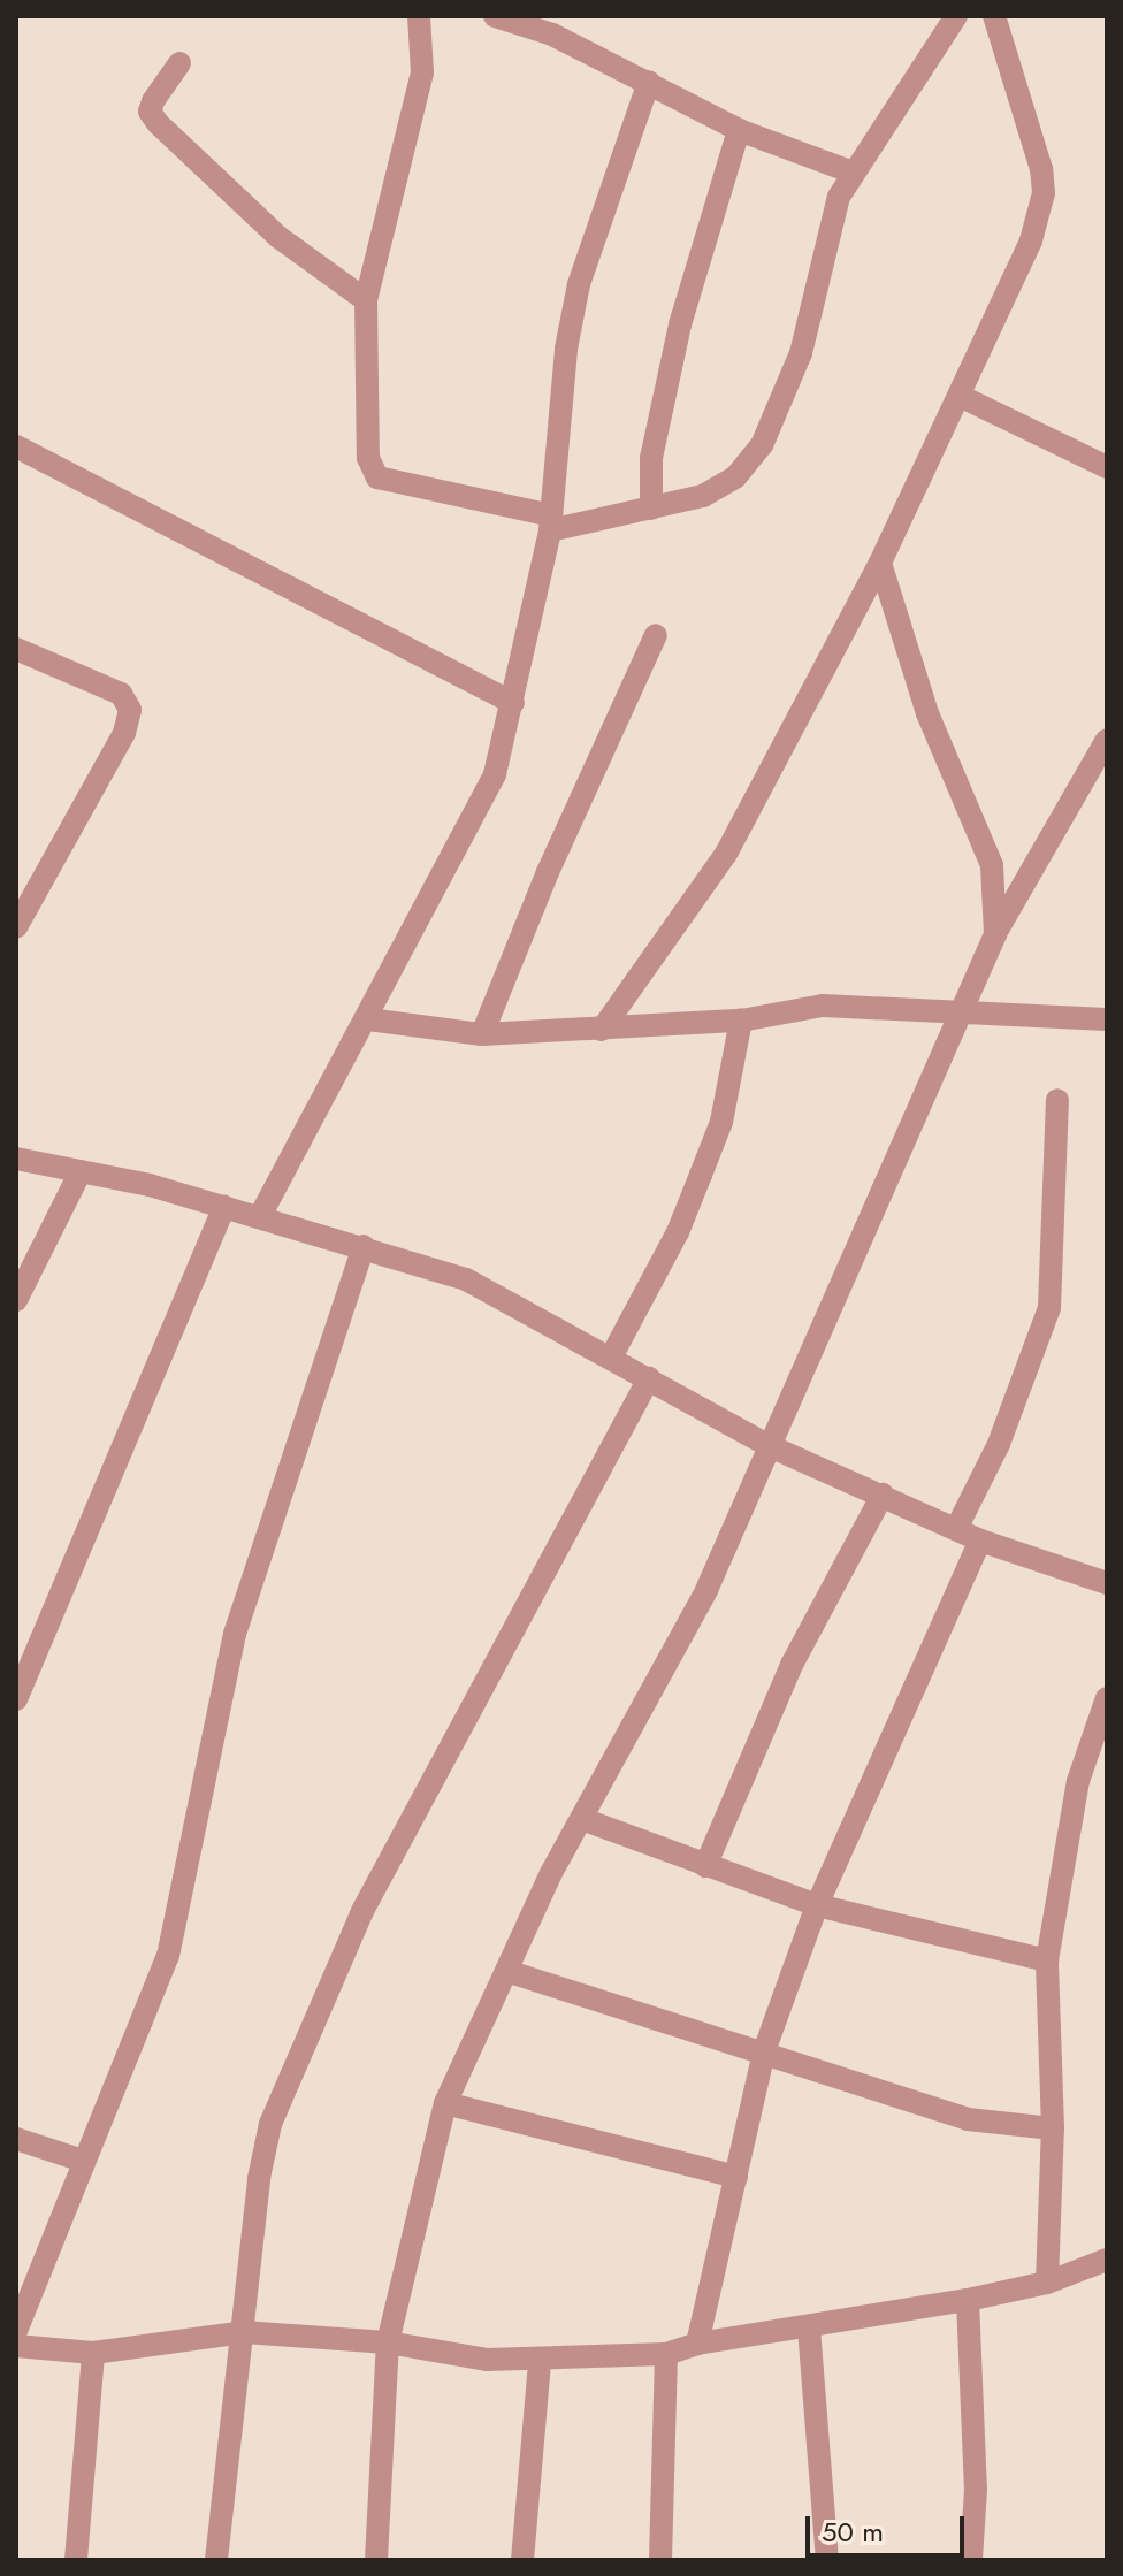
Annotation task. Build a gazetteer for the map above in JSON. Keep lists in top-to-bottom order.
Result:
{
  "scale_bar": "50 m"
}
